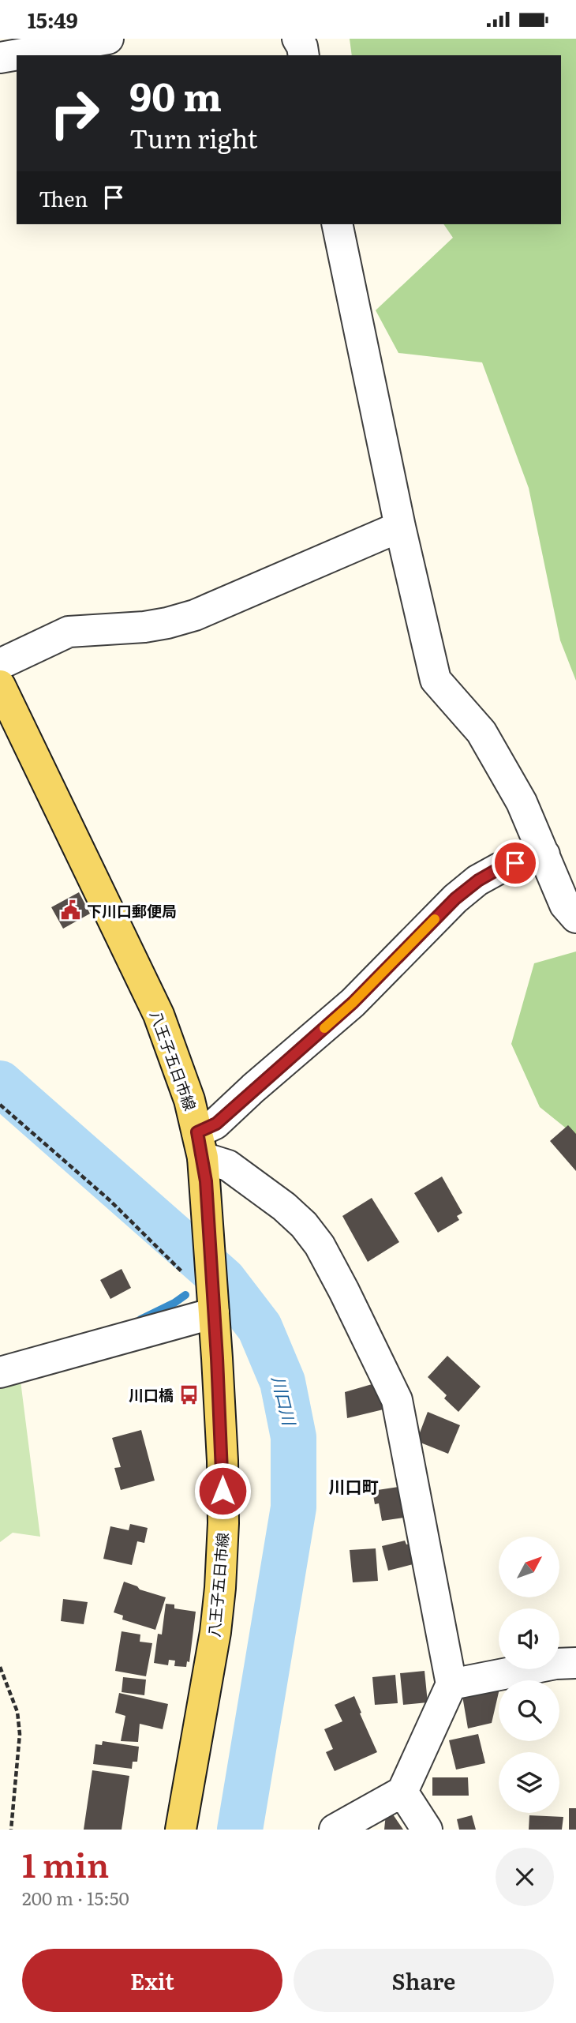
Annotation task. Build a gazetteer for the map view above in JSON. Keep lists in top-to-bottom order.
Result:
{
  "streets": {
    "main road": ["八王子五日市線"]
  },
  "districts": ["川口町"],
  "water": ["川口川"],
  "places": {
    "public building": ["下川口郵便局"],
    "bus stop": ["川口橋"]
  },
  "north": "top right",
  "page": {
    "status": "15:49",
    "turn": ["90 m", "Turn right"],
    "then": "Then",
    "heading": ["1 min", "200 m · 15:50"],
    "buttons": ["Exit", "Share"]
  }
}
